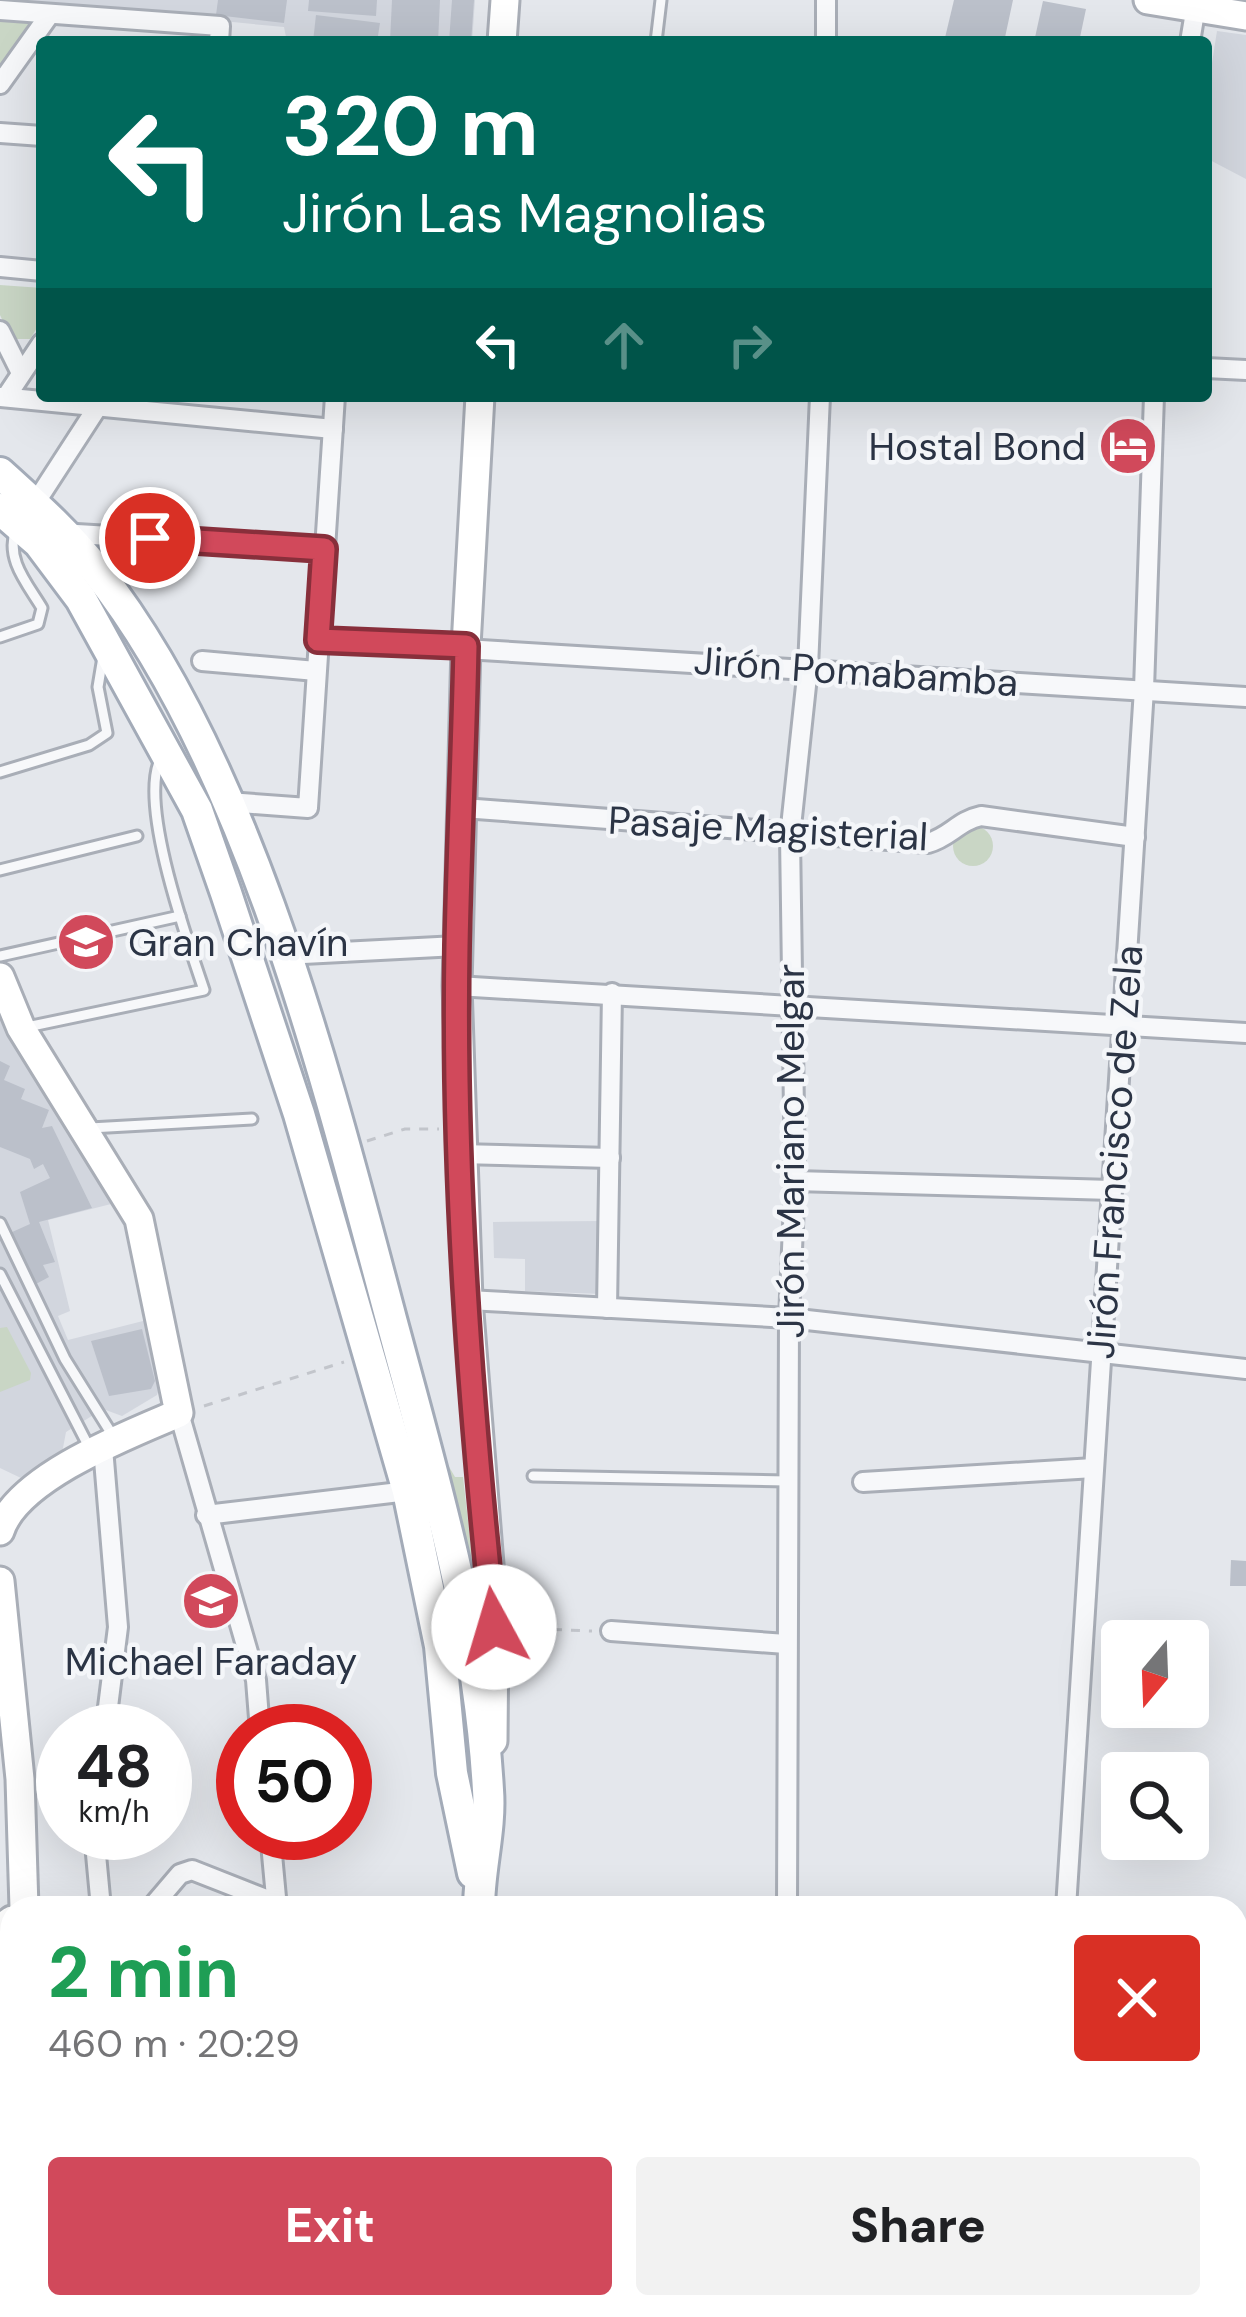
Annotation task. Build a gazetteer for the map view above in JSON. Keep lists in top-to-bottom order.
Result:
{
  "streets": {
    "street": [
      "Jirón Pomabamba",
      "Pasaje Magisterial",
      "Jirón Mariano Melgar",
      "Jirón Francisco de Zela"
    ]
  },
  "crossings": [
    ["Jirón Pomabamba", "Jirón Mariano Melgar"],
    ["Jirón Pomabamba", "Jirón Francisco de Zela"],
    ["Pasaje Magisterial", "Jirón Mariano Melgar"],
    ["Pasaje Magisterial", "Jirón Francisco de Zela"]
  ],
  "places": {
    "hotel": ["Hostal Bond"],
    "school or university": ["Gran Chavín", "Michael Faraday"]
  },
  "north": "bottom",
  "page": {
    "turn": ["320 m", "Jirón Las Magnolias"],
    "speed": "48 km/h",
    "limit": "50",
    "heading": ["2 min", "460 m · 20:29"],
    "buttons": ["Exit", "Share"]
  }
}
